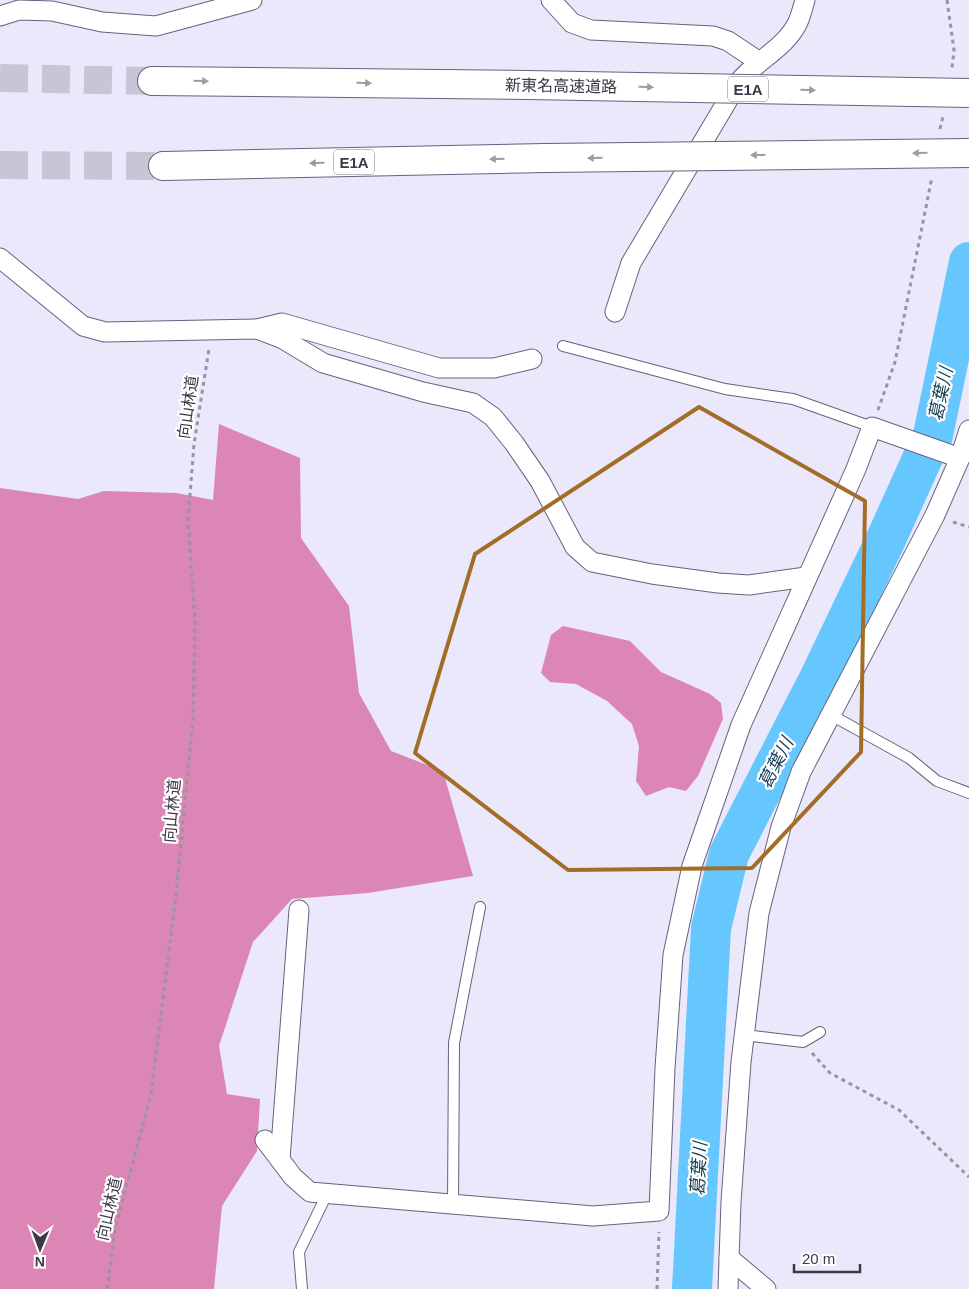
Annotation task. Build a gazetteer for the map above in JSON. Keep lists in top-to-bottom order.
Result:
{
  "streets": {
    "highway": ["新東名高速道路", "E1A"],
    "path": ["向山林道"]
  },
  "water": ["葛葉川"],
  "scale_bar": "20 m",
  "north": "bottom"
}
